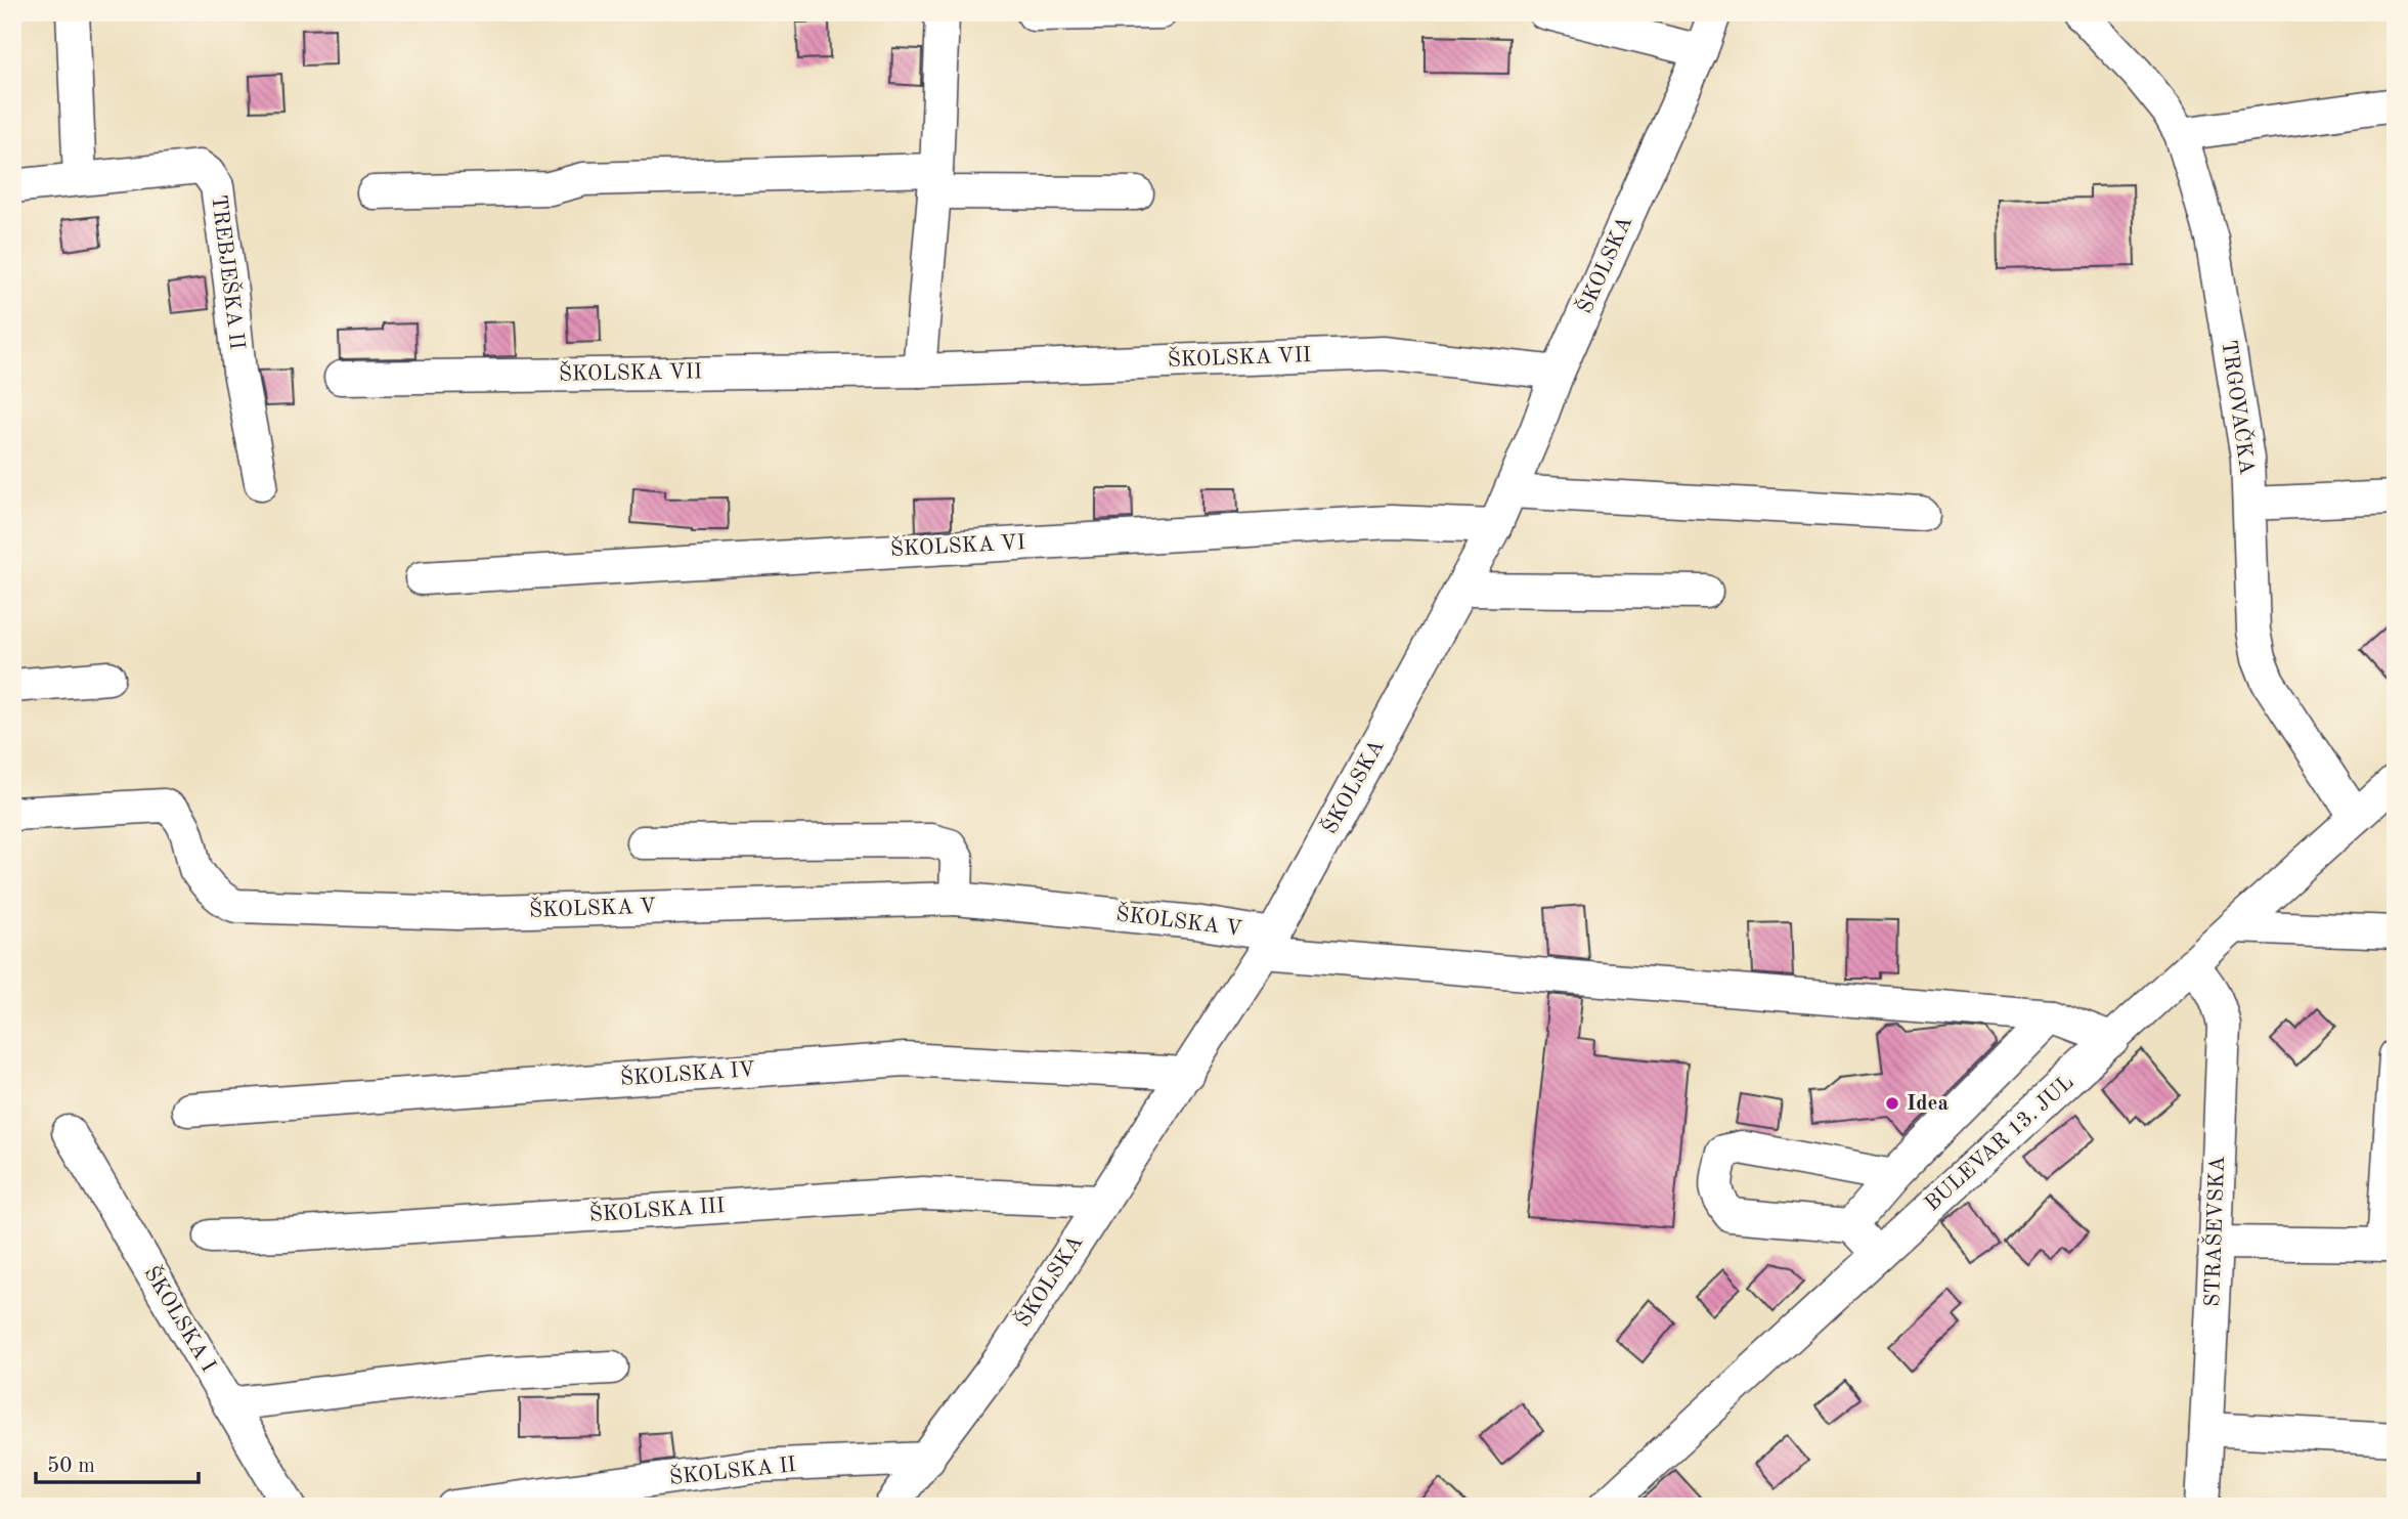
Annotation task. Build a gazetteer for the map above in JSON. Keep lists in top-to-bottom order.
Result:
{
  "streets": {
    "street": [
      "ŠKOLSKA",
      "TREBJEŠKA II",
      "ŠKOLSKA VII",
      "TRGOVAČKA",
      "ŠKOLSKA VI",
      "ŠKOLSKA V",
      "ŠKOLSKA IV",
      "BULEVAR 13. JUL",
      "ŠKOLSKA III",
      "STRAŠEVSKA",
      "ŠKOLSKA I",
      "ŠKOLSKA II"
    ]
  },
  "crossings": [
    ["ŠKOLSKA", "ŠKOLSKA VII"],
    ["ŠKOLSKA", "ŠKOLSKA VI"],
    ["ŠKOLSKA", "ŠKOLSKA V"],
    ["ŠKOLSKA", "ŠKOLSKA IV"],
    ["ŠKOLSKA", "ŠKOLSKA III"],
    ["ŠKOLSKA", "ŠKOLSKA II"],
    ["TRGOVAČKA", "BULEVAR 13. JUL"],
    ["ŠKOLSKA V", "BULEVAR 13. JUL"],
    ["BULEVAR 13. JUL", "STRAŠEVSKA"]
  ],
  "places": ["Idea"],
  "scale_bar": "50 m"
}
